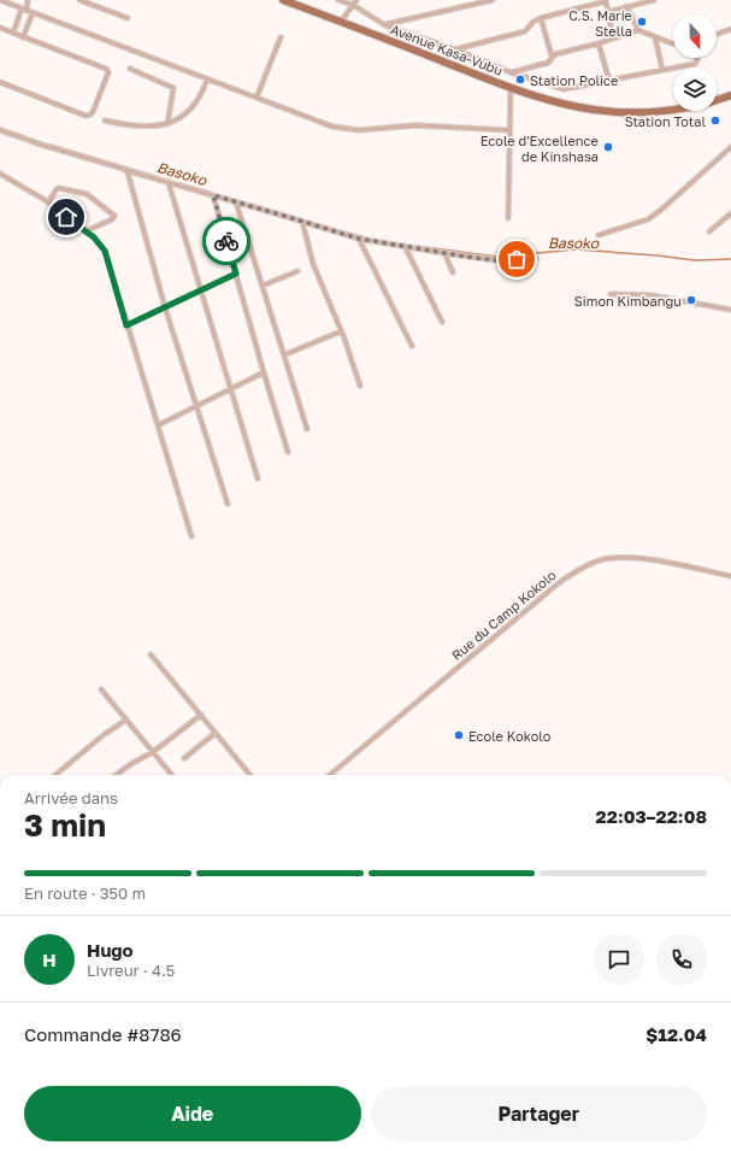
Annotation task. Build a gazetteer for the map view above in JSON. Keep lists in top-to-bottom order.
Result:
{
  "streets": {
    "main road": ["Avenue Kasa-Vubu"],
    "street": ["Rue du Camp Kokolo"]
  },
  "water": ["Basoko"],
  "places": [
    "C.S. Marie Stella",
    "Station Police",
    "Station Total",
    "Ecole d'Excellence de Kinshasa",
    "Simon Kimbangu",
    "Ecole Kokolo"
  ],
  "north": "bottom",
  "page": {
    "heading": ["3 min", "Arrivée dans", "22:03–22:08"],
    "panel": [
      "Hugo",
      "Livreur · 4.5",
      "Commande #8786",
      "$12.04"
    ],
    "bar": "En route · 350 m",
    "round": "H",
    "buttons": ["Aide", "Partager"]
  }
}
